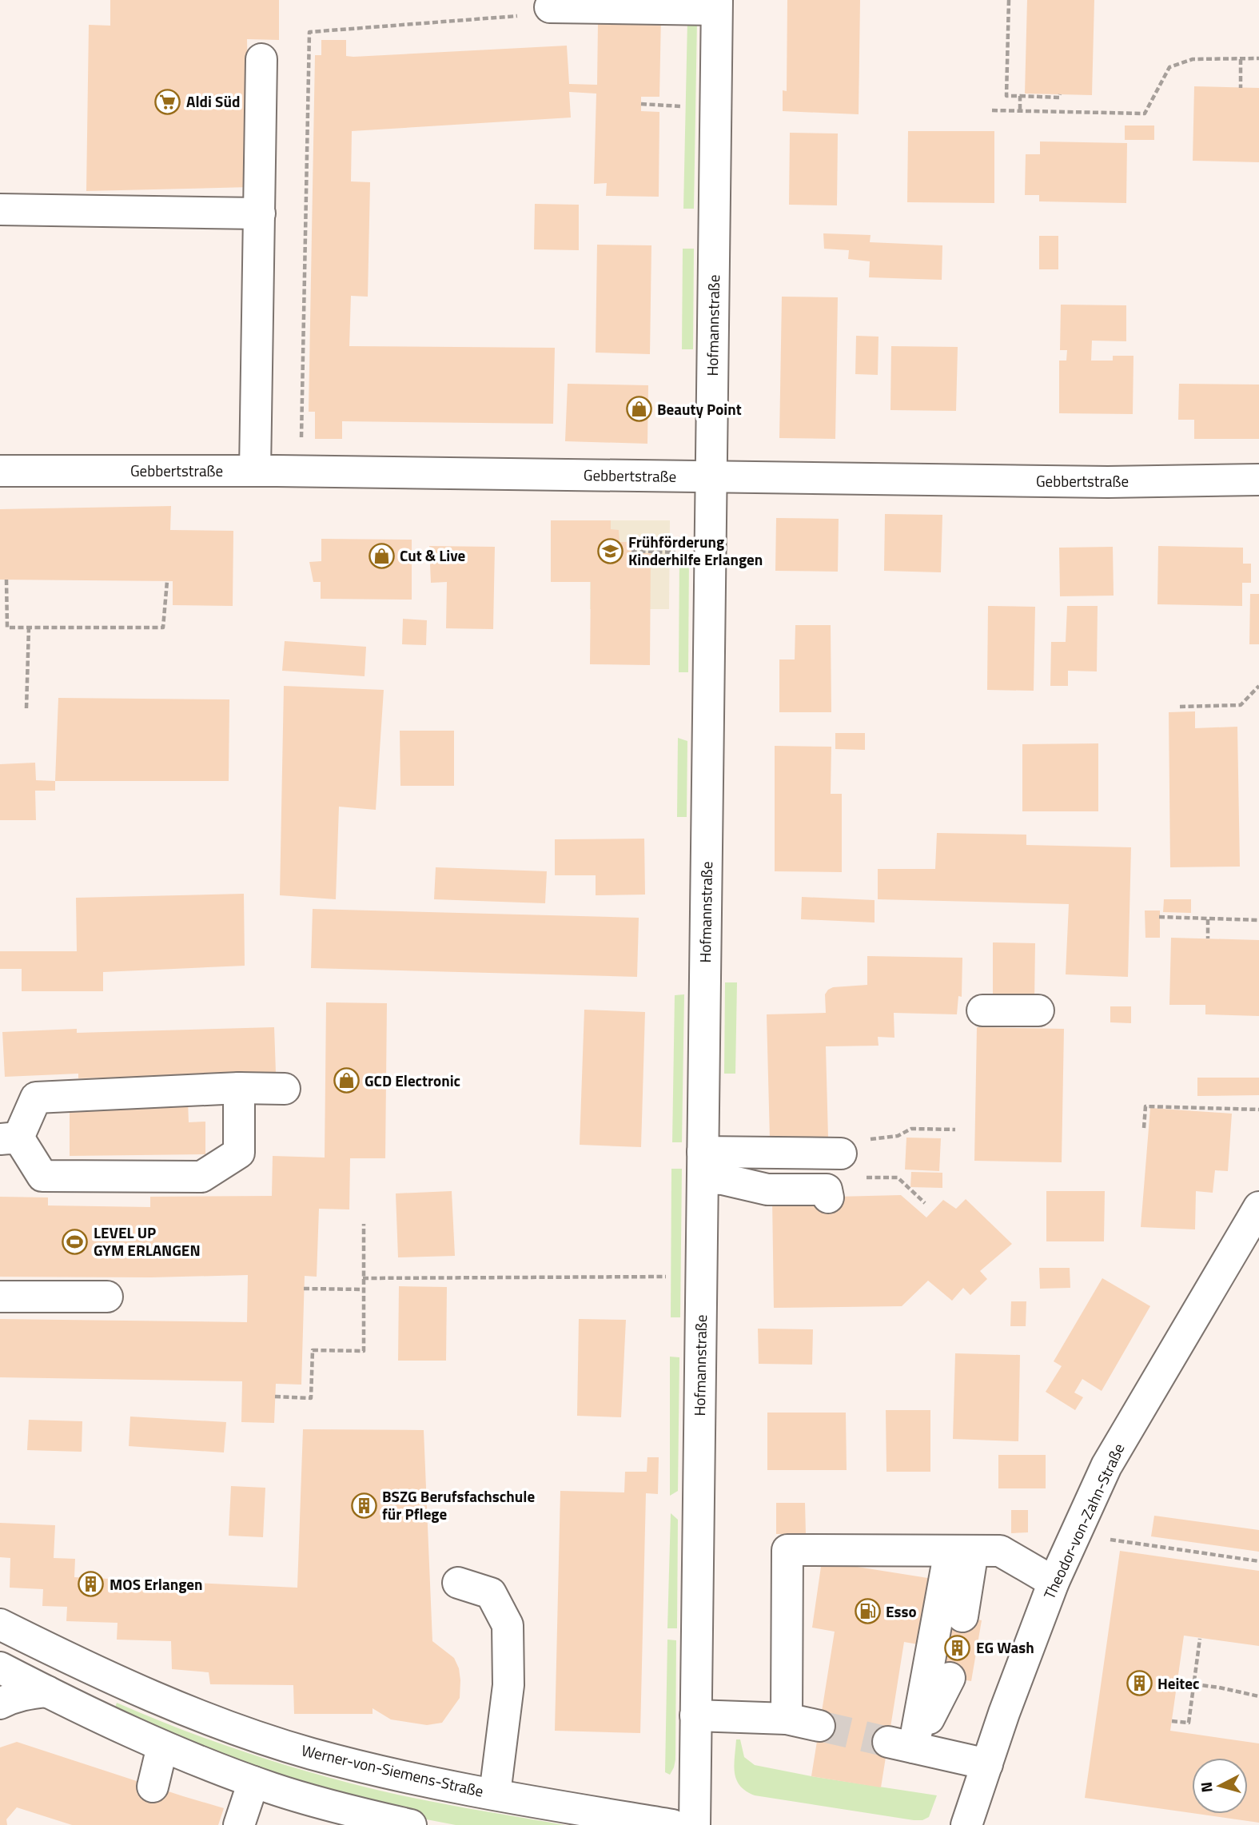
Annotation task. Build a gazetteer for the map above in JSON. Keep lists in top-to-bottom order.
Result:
{
  "streets": {
    "street": [
      "Hofmannstraße",
      "Gebbertstraße",
      "Theodor-von-Zahn-Straße",
      "Werner-von-Siemens-Straße"
    ]
  },
  "crossings": [
    ["Hofmannstraße", "Gebbertstraße"]
  ],
  "places": {
    "supermarket": ["Aldi Süd"],
    "shop": ["Beauty Point", "Cut & Live", "GCD Electronic"],
    "school or university": ["Frühförderung Kinderhilfe Erlangen"],
    "sports": ["LEVEL UP GYM ERLANGEN"],
    "building": [
      "BSZG Berufsfachschule für Pflege",
      "MOS Erlangen",
      "EG Wash",
      "Heitec"
    ],
    "fuel station": ["Esso"]
  },
  "north": "left"
}
